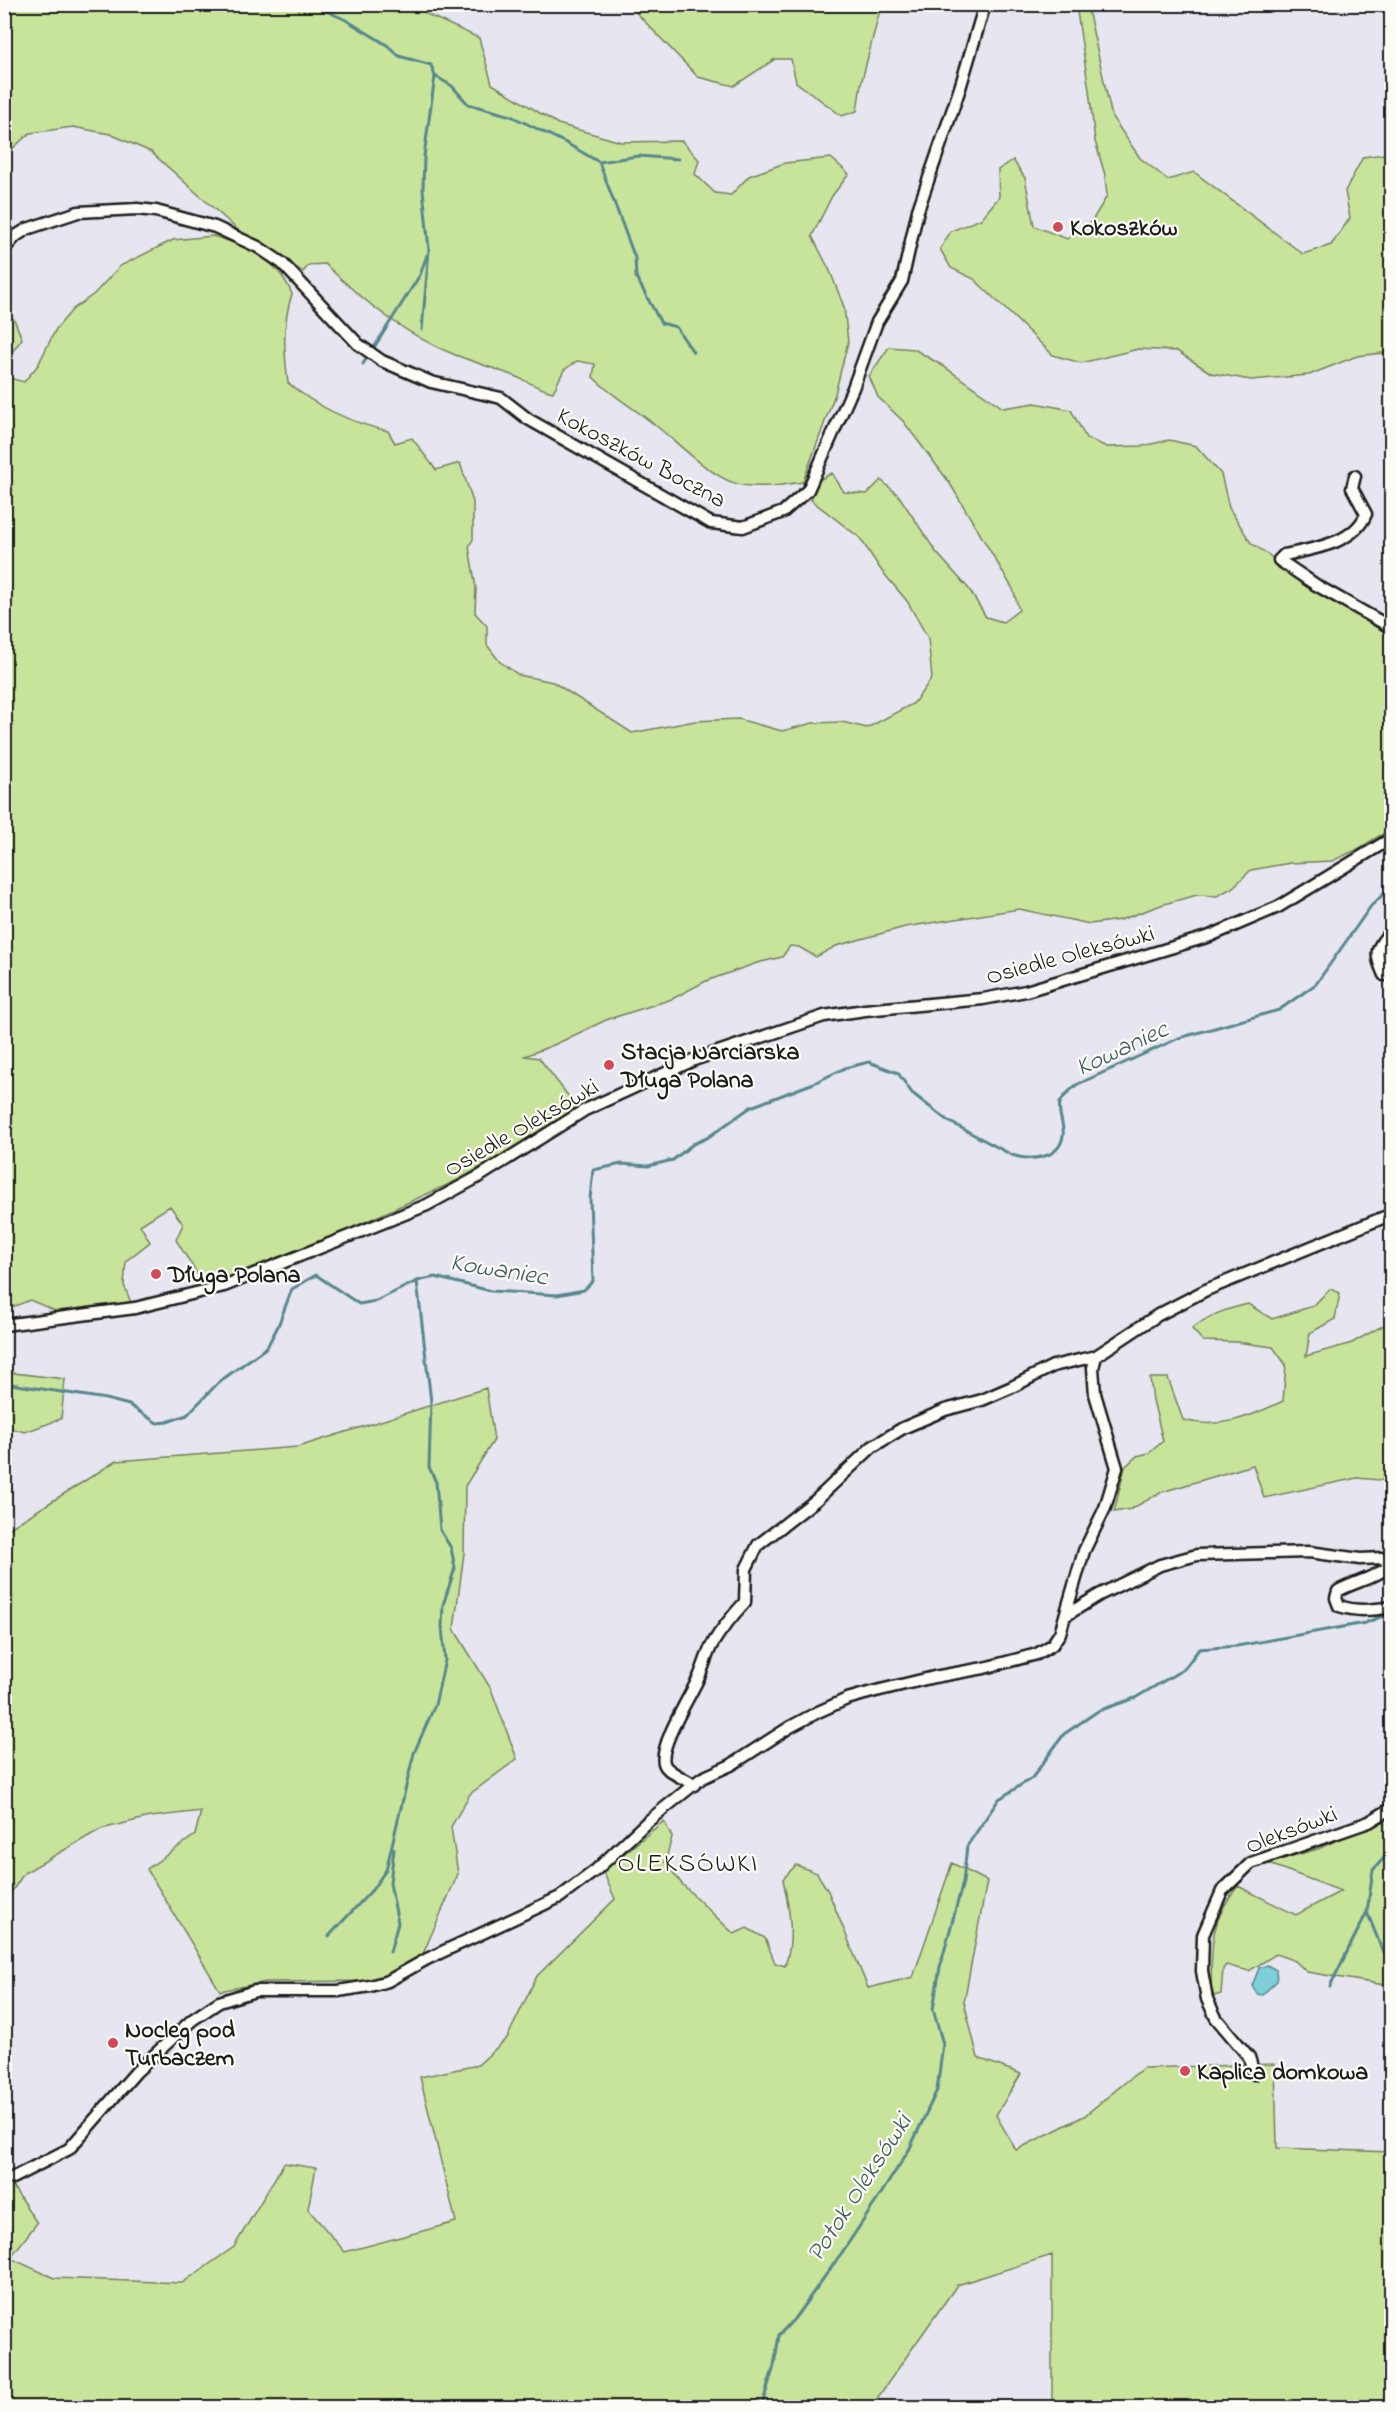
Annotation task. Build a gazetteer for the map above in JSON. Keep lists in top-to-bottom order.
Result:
{
  "streets": {
    "street": ["Kokoszków Boczna", "Osiedle Oleksówki", "Oleksówki"]
  },
  "districts": ["OLEKSÓWKI"],
  "water": ["Kowaniec", "Potok Oleksówki"],
  "places": [
    "Kokoszków",
    "Stacja Narciarska Długa Polana",
    "Długa Polana",
    "Nocleg pod Turbaczem",
    "Kaplica domkowa"
  ]
}
